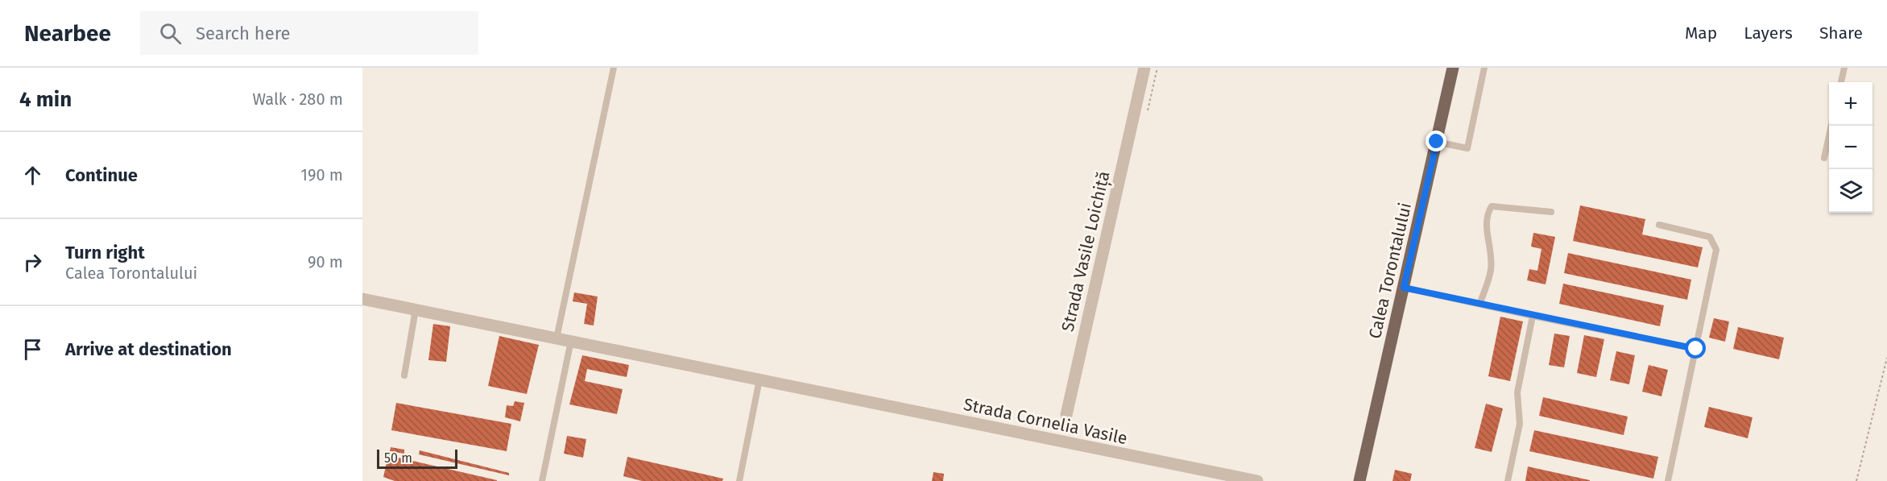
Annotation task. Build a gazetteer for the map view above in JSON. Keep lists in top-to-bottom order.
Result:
{
  "streets": {
    "main road": ["Calea Torontalului"],
    "street": ["Strada Vasile Loichiță", "Strada Cornelia Vasile"]
  },
  "scale_bar": "50 m",
  "page": {
    "header": "Nearbee",
    "search": "Search here",
    "nav": ["Map", "Layers", "Share"],
    "heading": ["4 min", "Walk · 280 m"],
    "map_buttons": ["+", "−"],
    "list": [
      ["Continue", "190 m"],
      ["Turn right", "Calea Torontalului", "90 m"],
      "Arrive at destination"
    ],
    "scale": "50 m"
  }
}
